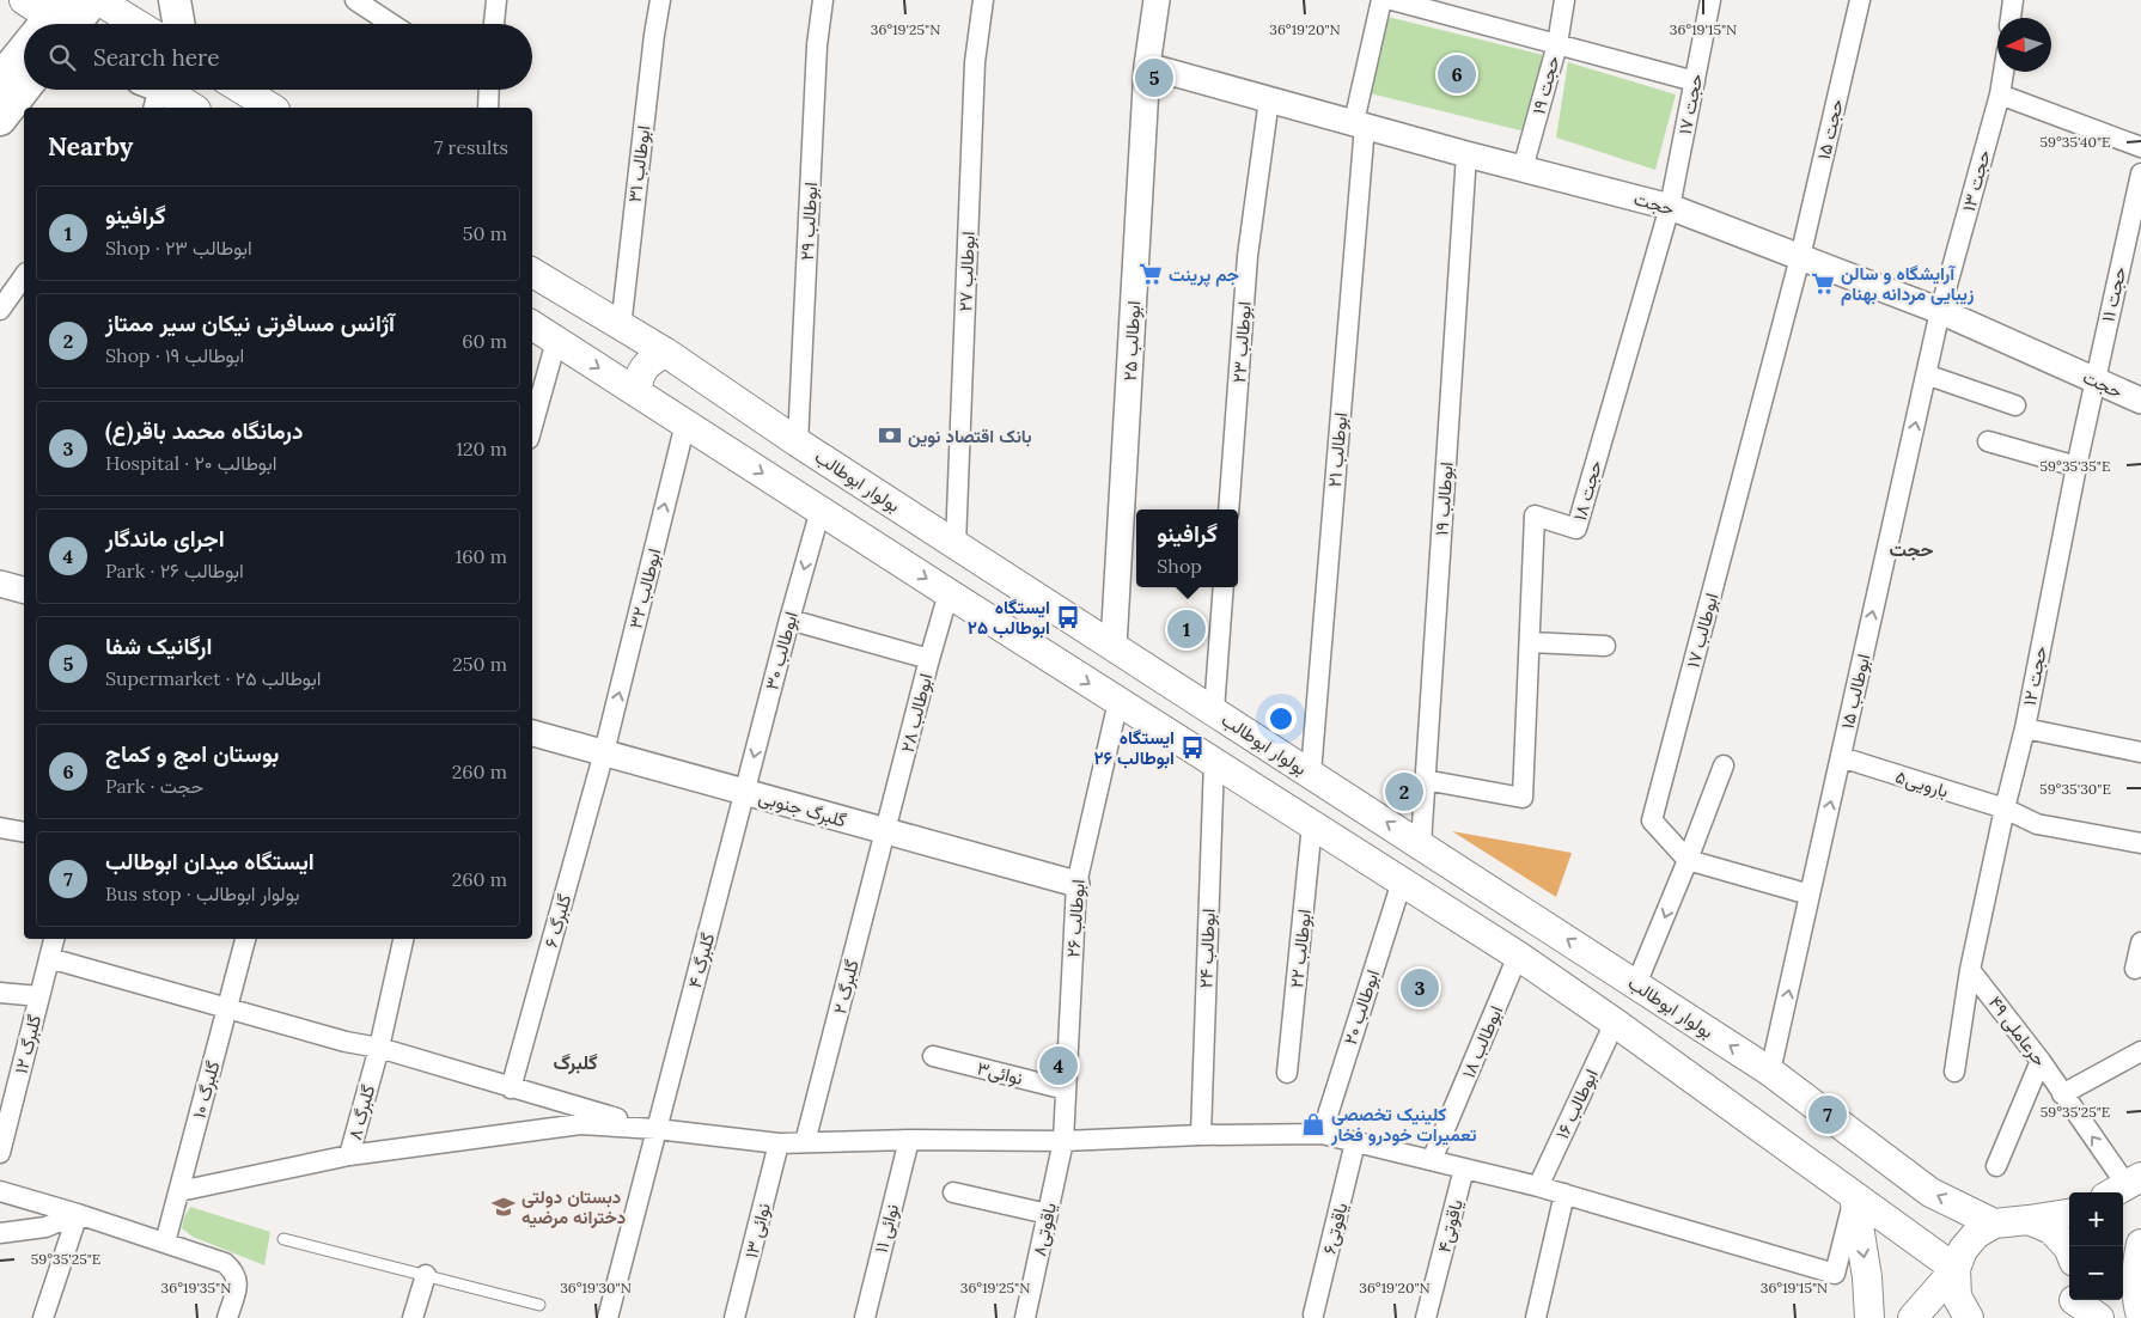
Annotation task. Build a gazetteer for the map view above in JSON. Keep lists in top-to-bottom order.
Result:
{
  "streets": {
    "main road": ["بولوار ابوطالب"],
    "street": [
      "حجت ۱۹",
      "حجت ۱۷",
      "حجت ۱۵",
      "ابوطالب ۳۱",
      "حجت ۱۳",
      "حجت",
      "ابوطالب ۲۹",
      "ابوطالب ۲۷",
      "حجت ۱۱",
      "ابوطالب ۲۵",
      "ابوطالب ۲۳",
      "ابوطالب ۲۱",
      "حجت ۱۸",
      "ابوطالب ۱۹",
      "ابوطالب ۳۲",
      "ابوطالب ۱۷",
      "ابوطالب ۳۰",
      "حجت ۱۲",
      "ابوطالب ۱۵",
      "ابوطالب ۲۸",
      "بارویی۵",
      "گلبرگ جنوبی",
      "ابوطالب ۲۶",
      "گلبرگ ۶",
      "ابوطالب ۲۴",
      "ابوطالب ۲۲",
      "گلبرگ ۴",
      "گلبرگ ۲",
      "ابوطالب ۲۰",
      "حرعاملی ۴۹",
      "ابوطالب ۱۸",
      "گلبرگ ۱۲",
      "نوائی۳",
      "گلبرگ ۱۰",
      "ابوطالب ۱۶",
      "گلبرگ ۸",
      "یاقوتی۴",
      "نوائی ۱۱",
      "یاقوتی۶",
      "یاقوتی۸",
      "نوائی ۱۳"
    ]
  },
  "crossings": [
    ["حجت ۱۹", "حجت"],
    ["حجت ۱۷", "حجت"],
    ["حجت ۱۷", "حجت ۱۸"],
    ["حجت ۱۵", "حجت"],
    ["حجت ۱۵", "ابوطالب ۱۷"],
    ["ابوطالب ۳۱", "بولوار ابوطالب"],
    ["حجت ۱۳", "حجت"],
    ["حجت ۱۳", "ابوطالب ۱۵"],
    ["حجت", "حجت ۱۱"],
    ["حجت", "ابوطالب ۲۵"],
    ["حجت", "ابوطالب ۲۳"],
    ["حجت", "ابوطالب ۲۱"],
    ["حجت", "حجت ۱۸"],
    ["حجت", "ابوطالب ۱۹"],
    ["حجت", "ابوطالب ۱۷"],
    ["حجت", "حجت ۱۲"],
    ["حجت", "ابوطالب ۱۵"],
    ["ابوطالب ۲۹", "بولوار ابوطالب"],
    ["ابوطالب ۲۷", "بولوار ابوطالب"],
    ["حجت ۱۱", "حجت ۱۲"],
    ["ابوطالب ۲۵", "بولوار ابوطالب"],
    ["ابوطالب ۲۱", "بولوار ابوطالب"],
    ["بولوار ابوطالب", "ابوطالب ۱۹"],
    ["بولوار ابوطالب", "ابوطالب ۱۵"],
    ["حجت ۱۸", "ابوطالب ۱۹"],
    ["ابوطالب ۳۲", "گلبرگ جنوبی"],
    ["ابوطالب ۳۲", "گلبرگ ۶"],
    ["ابوطالب ۳۰", "گلبرگ جنوبی"],
    ["ابوطالب ۳۰", "گلبرگ ۴"],
    ["حجت ۱۲", "بارویی۵"],
    ["حجت ۱۲", "حرعاملی ۴۹"],
    ["ابوطالب ۱۵", "بارویی۵"],
    ["ابوطالب ۲۸", "گلبرگ جنوبی"],
    ["ابوطالب ۲۸", "گلبرگ ۲"],
    ["گلبرگ جنوبی", "ابوطالب ۲۶"],
    ["گلبرگ جنوبی", "گلبرگ ۶"],
    ["گلبرگ جنوبی", "گلبرگ ۴"],
    ["گلبرگ جنوبی", "گلبرگ ۲"],
    ["ابوطالب ۲۶", "نوائی۳"],
    ["ابوطالب ۲۶", "یاقوتی۸"],
    ["گلبرگ ۱۰", "گلبرگ ۸"]
  ],
  "one_way": ["ابوطالب ۳۲", "ابوطالب ۳۰", "حرعاملی ۴۹"],
  "districts": ["حجت", "گلبرگ"],
  "places": {
    "supermarket": ["جم پرینت", "آرایشگاه و سالن زیبایی مردانه بهنام"],
    "bank": ["بانک اقتصاد نوین"],
    "bus stop": ["ایستگاه ابوطالب ۲۵", "ایستگاه ابوطالب ۲۶"],
    "shop": ["کلینیک تخصصی تعمیرات خودرو فخار"],
    "school or university": ["دبستان دولتی دخترانه مرضیه"]
  },
  "north": "left",
  "page": {
    "search": "Search here",
    "pins": [
      "6",
      "5",
      "1",
      "2",
      "3",
      "4",
      "7"
    ],
    "heading": ["Nearby", "7 results"],
    "list": [
      {
        "mark": "1",
        "name": "گرافینو",
        "note": "Shop · ابوطالب ۲۳",
        "value": "50 m"
      },
      {
        "mark": "2",
        "name": "آژانس مسافرتی نیکان سیر ممتاز",
        "note": "Shop · ابوطالب ۱۹",
        "value": "60 m"
      },
      {
        "mark": "3",
        "name": "درمانگاه محمد باقر(ع)",
        "note": "Hospital · ابوطالب ۲۰",
        "value": "120 m"
      },
      {
        "mark": "4",
        "name": "اجرای ماندگار",
        "note": "Park · ابوطالب ۲۶",
        "value": "160 m"
      },
      {
        "mark": "5",
        "name": "ارگانیک شفا",
        "note": "Supermarket · ابوطالب ۲۵",
        "value": "250 m"
      },
      {
        "mark": "6",
        "name": "بوستان امج و کماج",
        "note": "Park · حجت",
        "value": "260 m"
      },
      {
        "mark": "7",
        "name": "ایستگاه میدان ابوطالب",
        "note": "Bus stop · بولوار ابوطالب",
        "value": "260 m"
      }
    ],
    "popup": ["گرافینو", "Shop"],
    "map_buttons": ["+", "−"]
  },
  "coordinates": [
    "36°19'25\"N",
    "36°19'20\"N",
    "36°19'15\"N",
    "59°35'40\"E",
    "59°35'35\"E",
    "59°35'30\"E",
    "59°35'25\"E",
    "36°19'35\"N",
    "36°19'30\"N"
  ]
}
